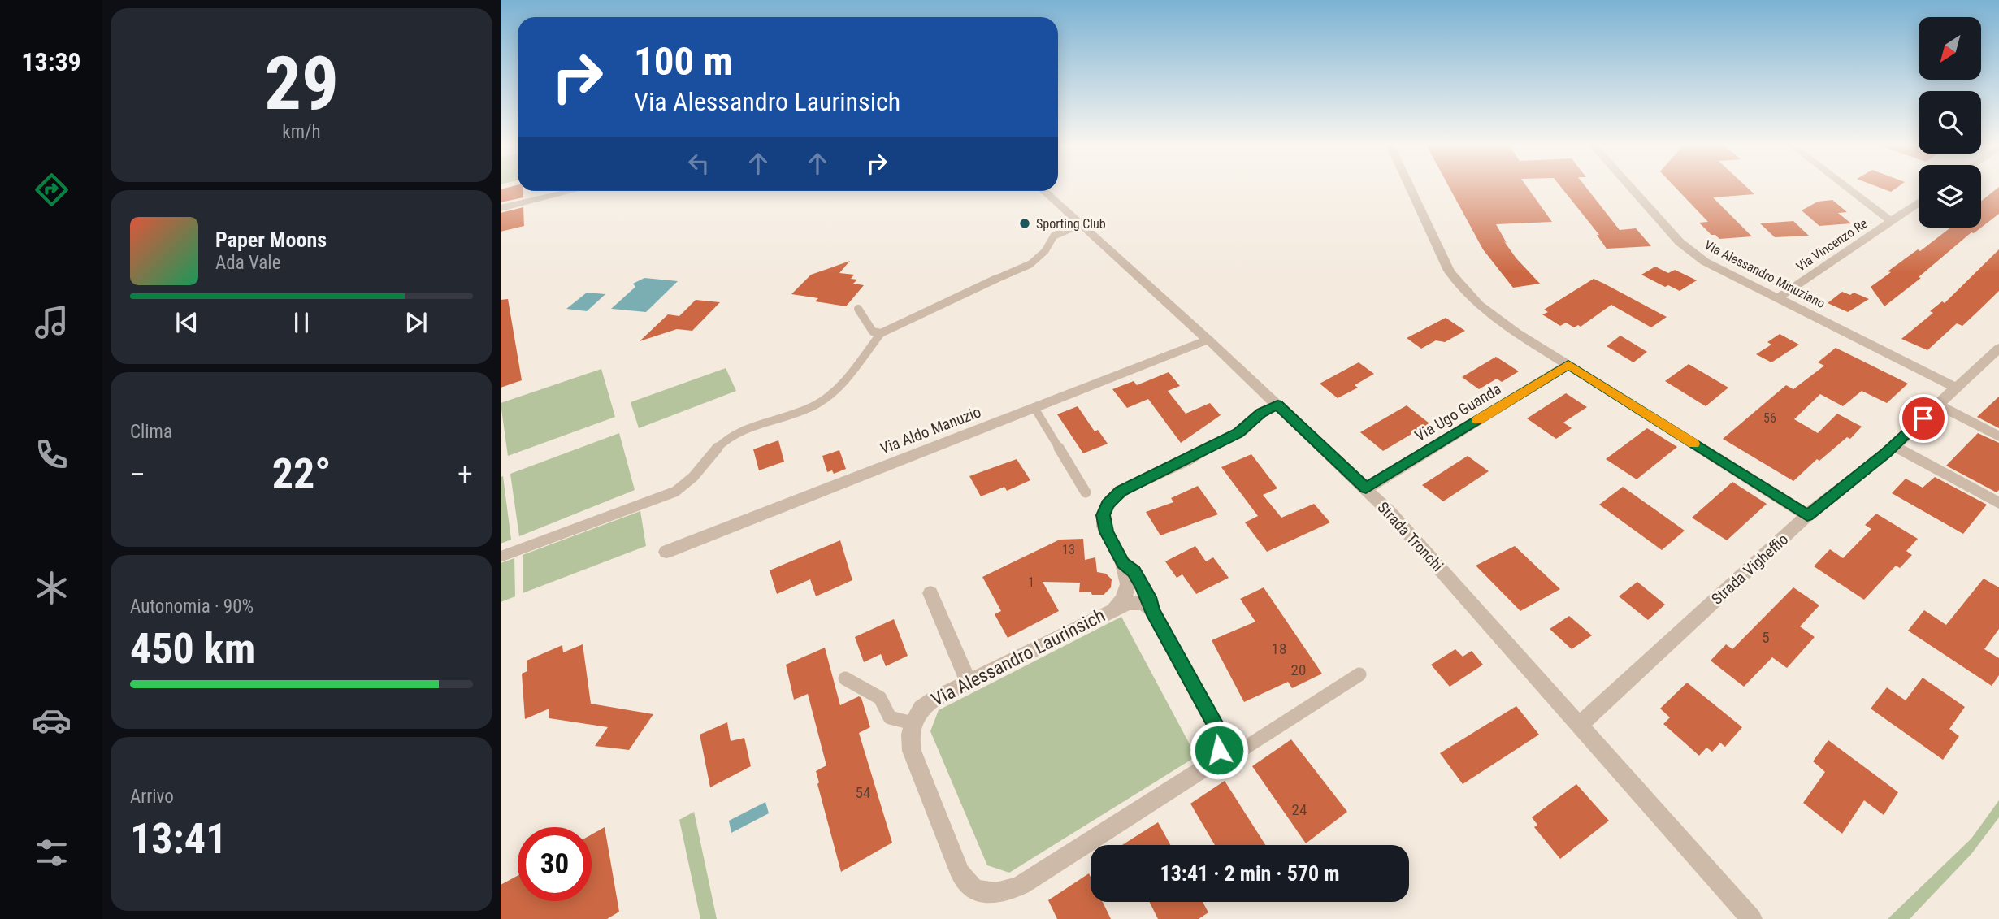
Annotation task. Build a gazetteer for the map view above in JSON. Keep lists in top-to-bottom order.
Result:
{
  "streets": {
    "street": [
      "Via Vincenzo Re",
      "Via Alessandro Minuziano",
      "Via Ugo Guanda",
      "Via Aldo Manuzio",
      "Strada Tronchi",
      "Strada Vigheffio",
      "Via Alessandro Laurinsich"
    ]
  },
  "crossings": [
    ["Via Vincenzo Re", "Via Alessandro Minuziano"],
    ["Via Alessandro Minuziano", "Strada Vigheffio"],
    ["Via Ugo Guanda", "Strada Tronchi"],
    ["Via Aldo Manuzio", "Strada Tronchi"],
    ["Strada Tronchi", "Strada Vigheffio"],
    ["Strada Tronchi", "Via Alessandro Laurinsich"]
  ],
  "places": ["Sporting Club"],
  "house_numbers": [
    "56",
    "13",
    "1",
    "5",
    "18",
    "20",
    "54",
    "24"
  ],
  "north": "bottom left",
  "page": {
    "tabs": "13:39",
    "tile": [
      ["29", "km/h"],
      "Clima",
      ["Autonomia · 90%", "450 km"],
      ["Arrivo", "13:41"]
    ],
    "turn": ["100 m", "Via Alessandro Laurinsich"],
    "song": ["Paper Moons", "Ada Vale"],
    "heat": ["−", "22°", "+"],
    "limit": "30",
    "trip": "13:41 · 2 min · 570 m"
  }
}
